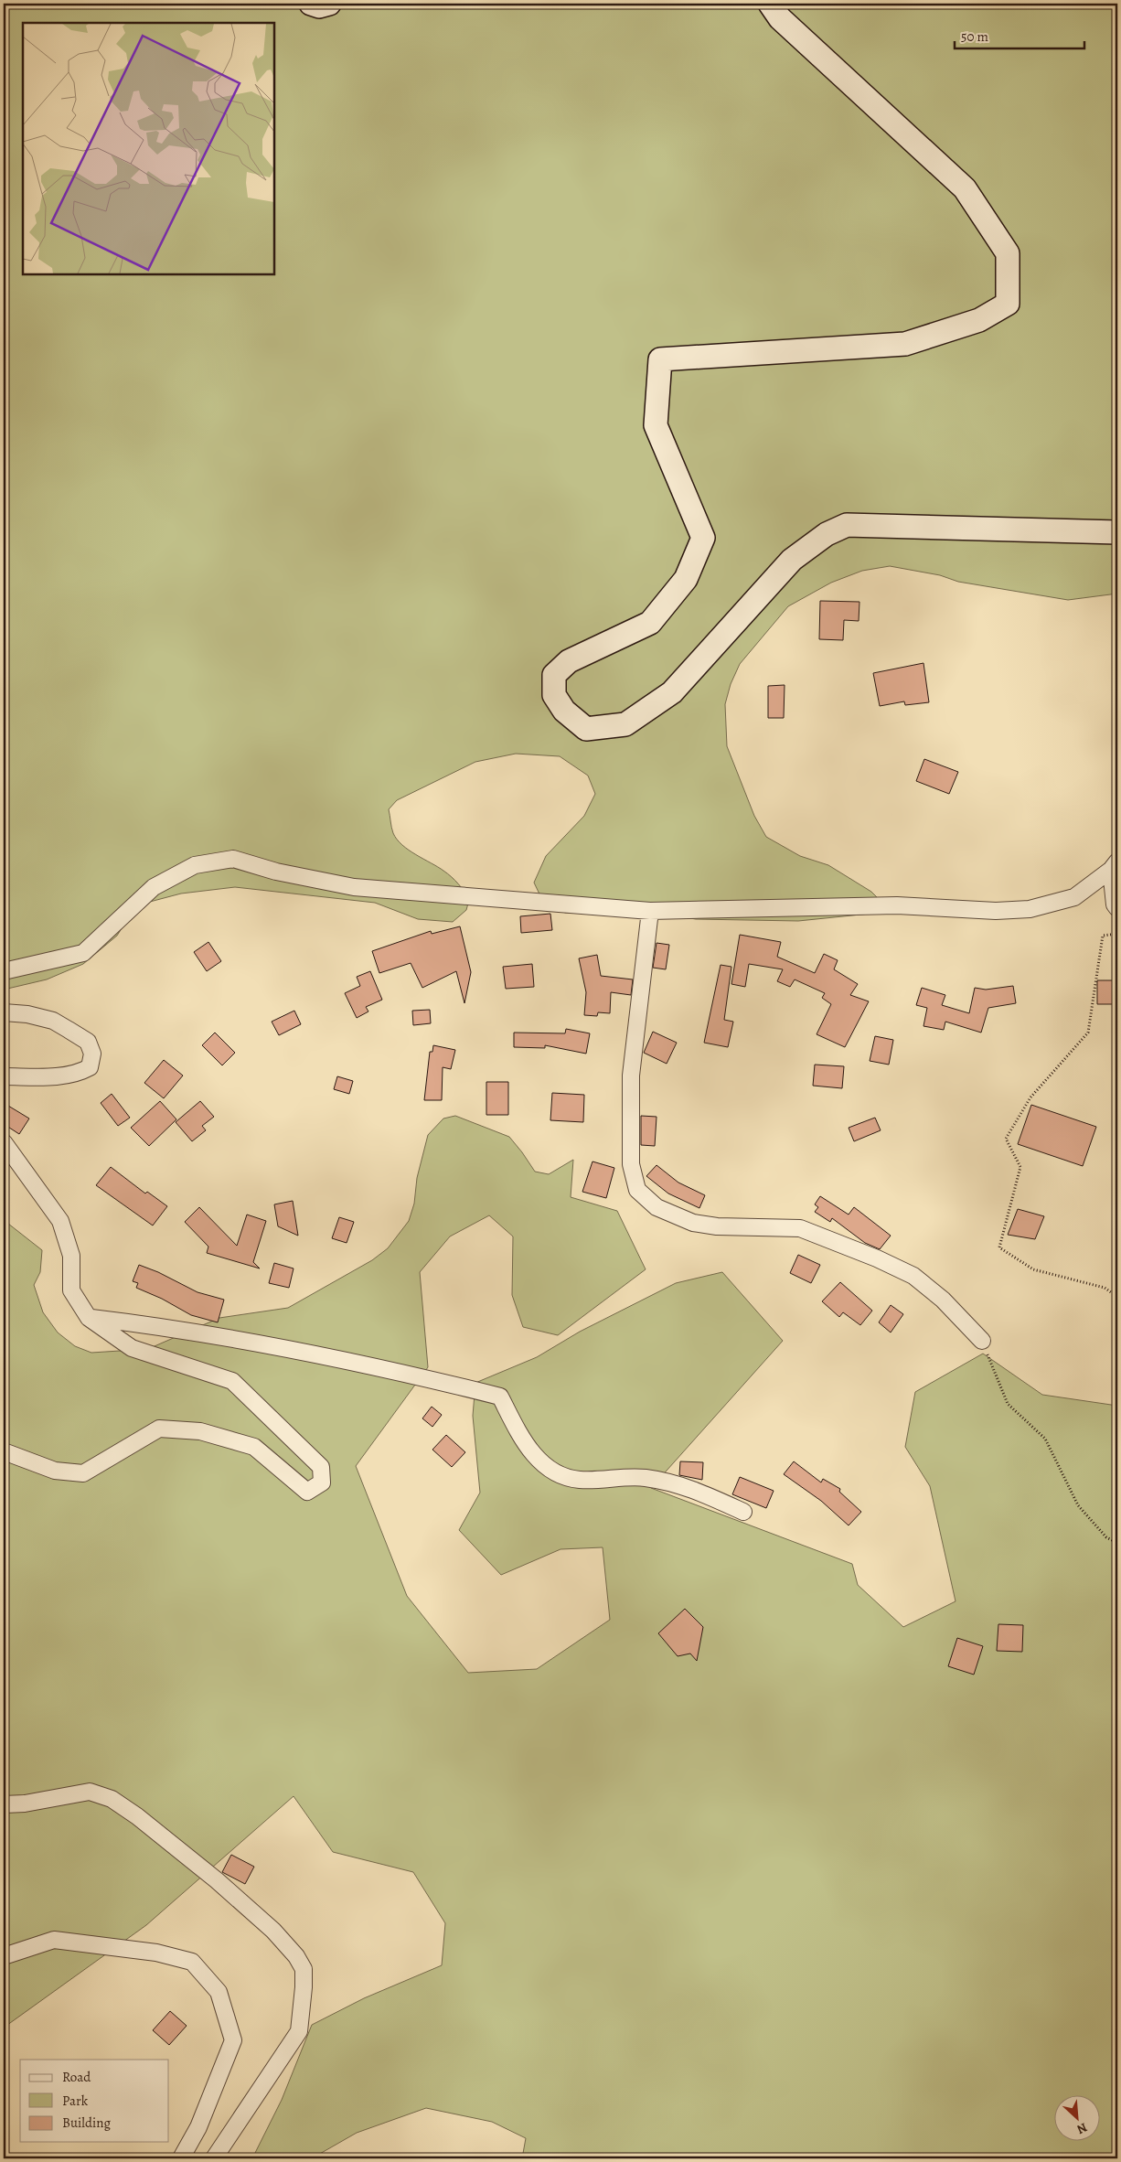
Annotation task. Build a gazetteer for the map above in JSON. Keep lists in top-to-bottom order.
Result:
{
  "legend": ["Road", "Park", "Building"],
  "scale_bar": "50 m",
  "north": "bottom right"
}
